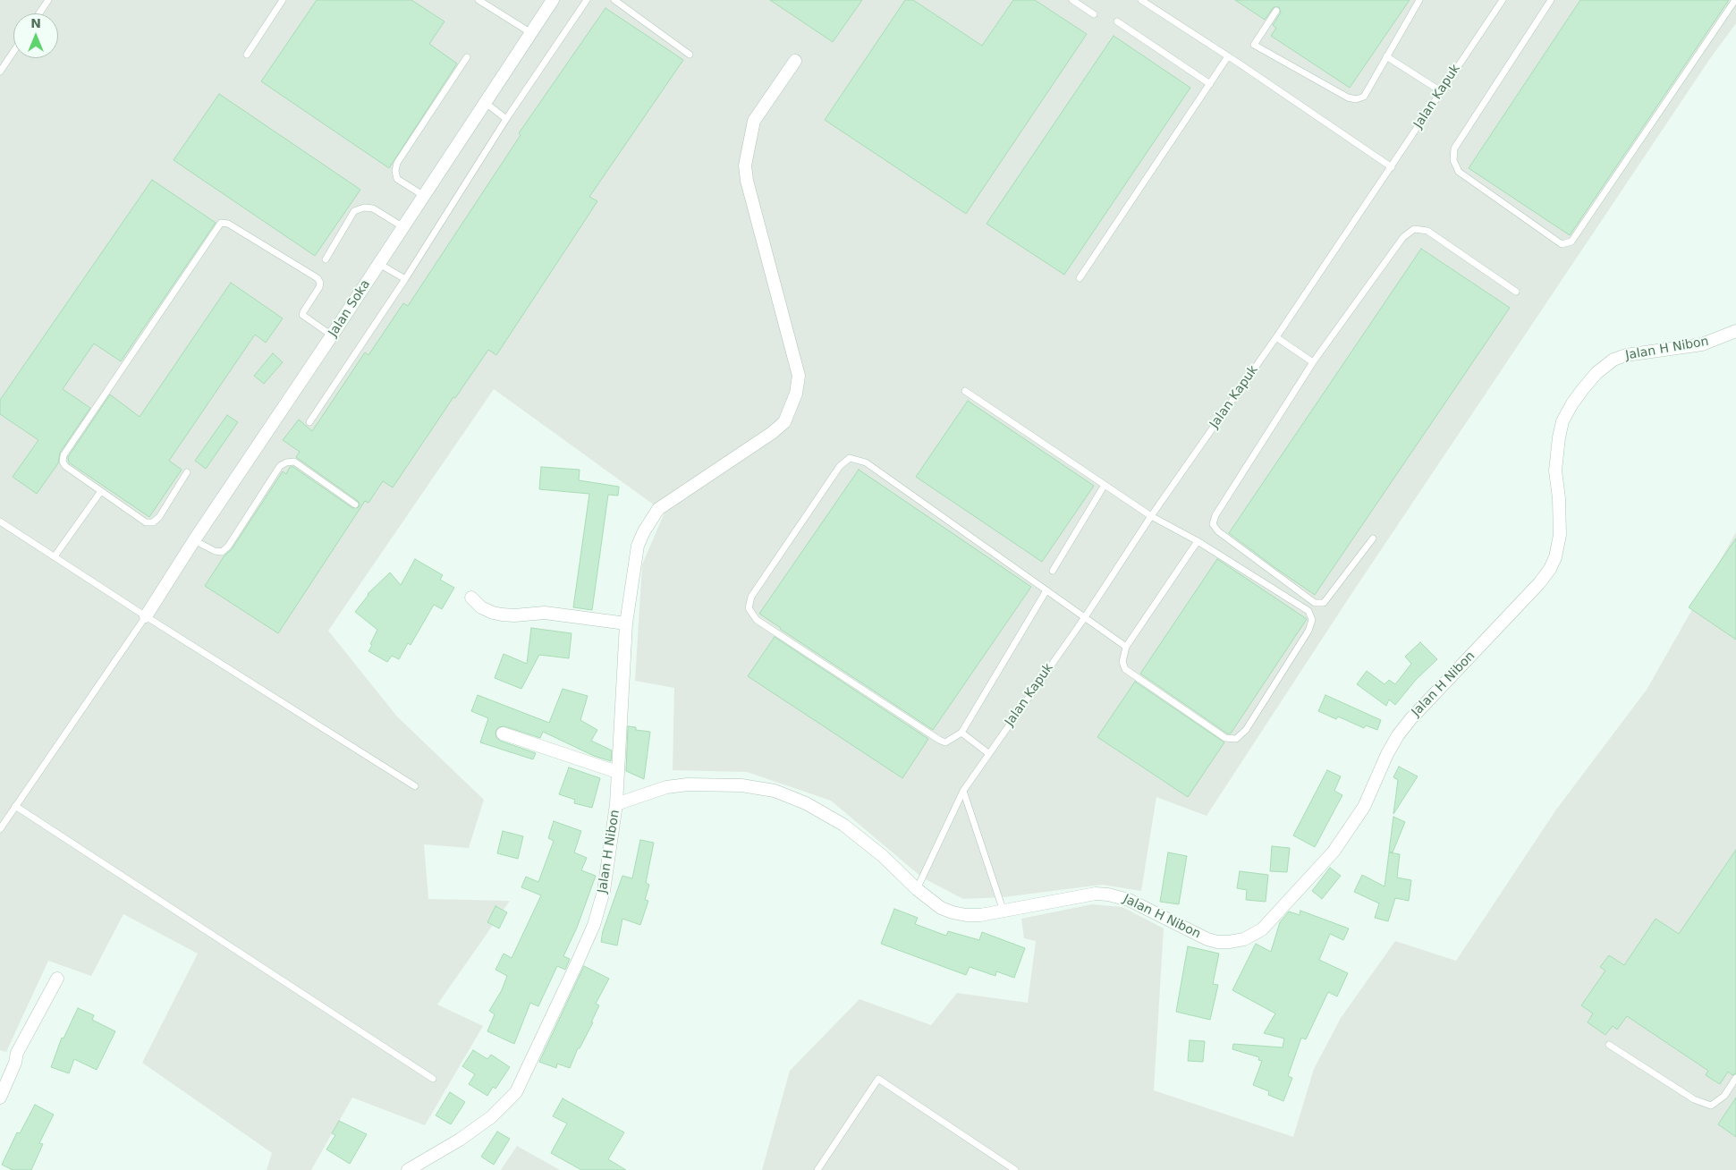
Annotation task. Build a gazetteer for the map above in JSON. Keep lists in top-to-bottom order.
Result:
{
  "streets": {
    "street": ["Jalan Soka", "Jalan H Nibon"],
    "lane": ["Jalan Kapuk"]
  },
  "crossings": [
    ["Jalan Kapuk", "Jalan H Nibon"]
  ],
  "north": "top"
}
